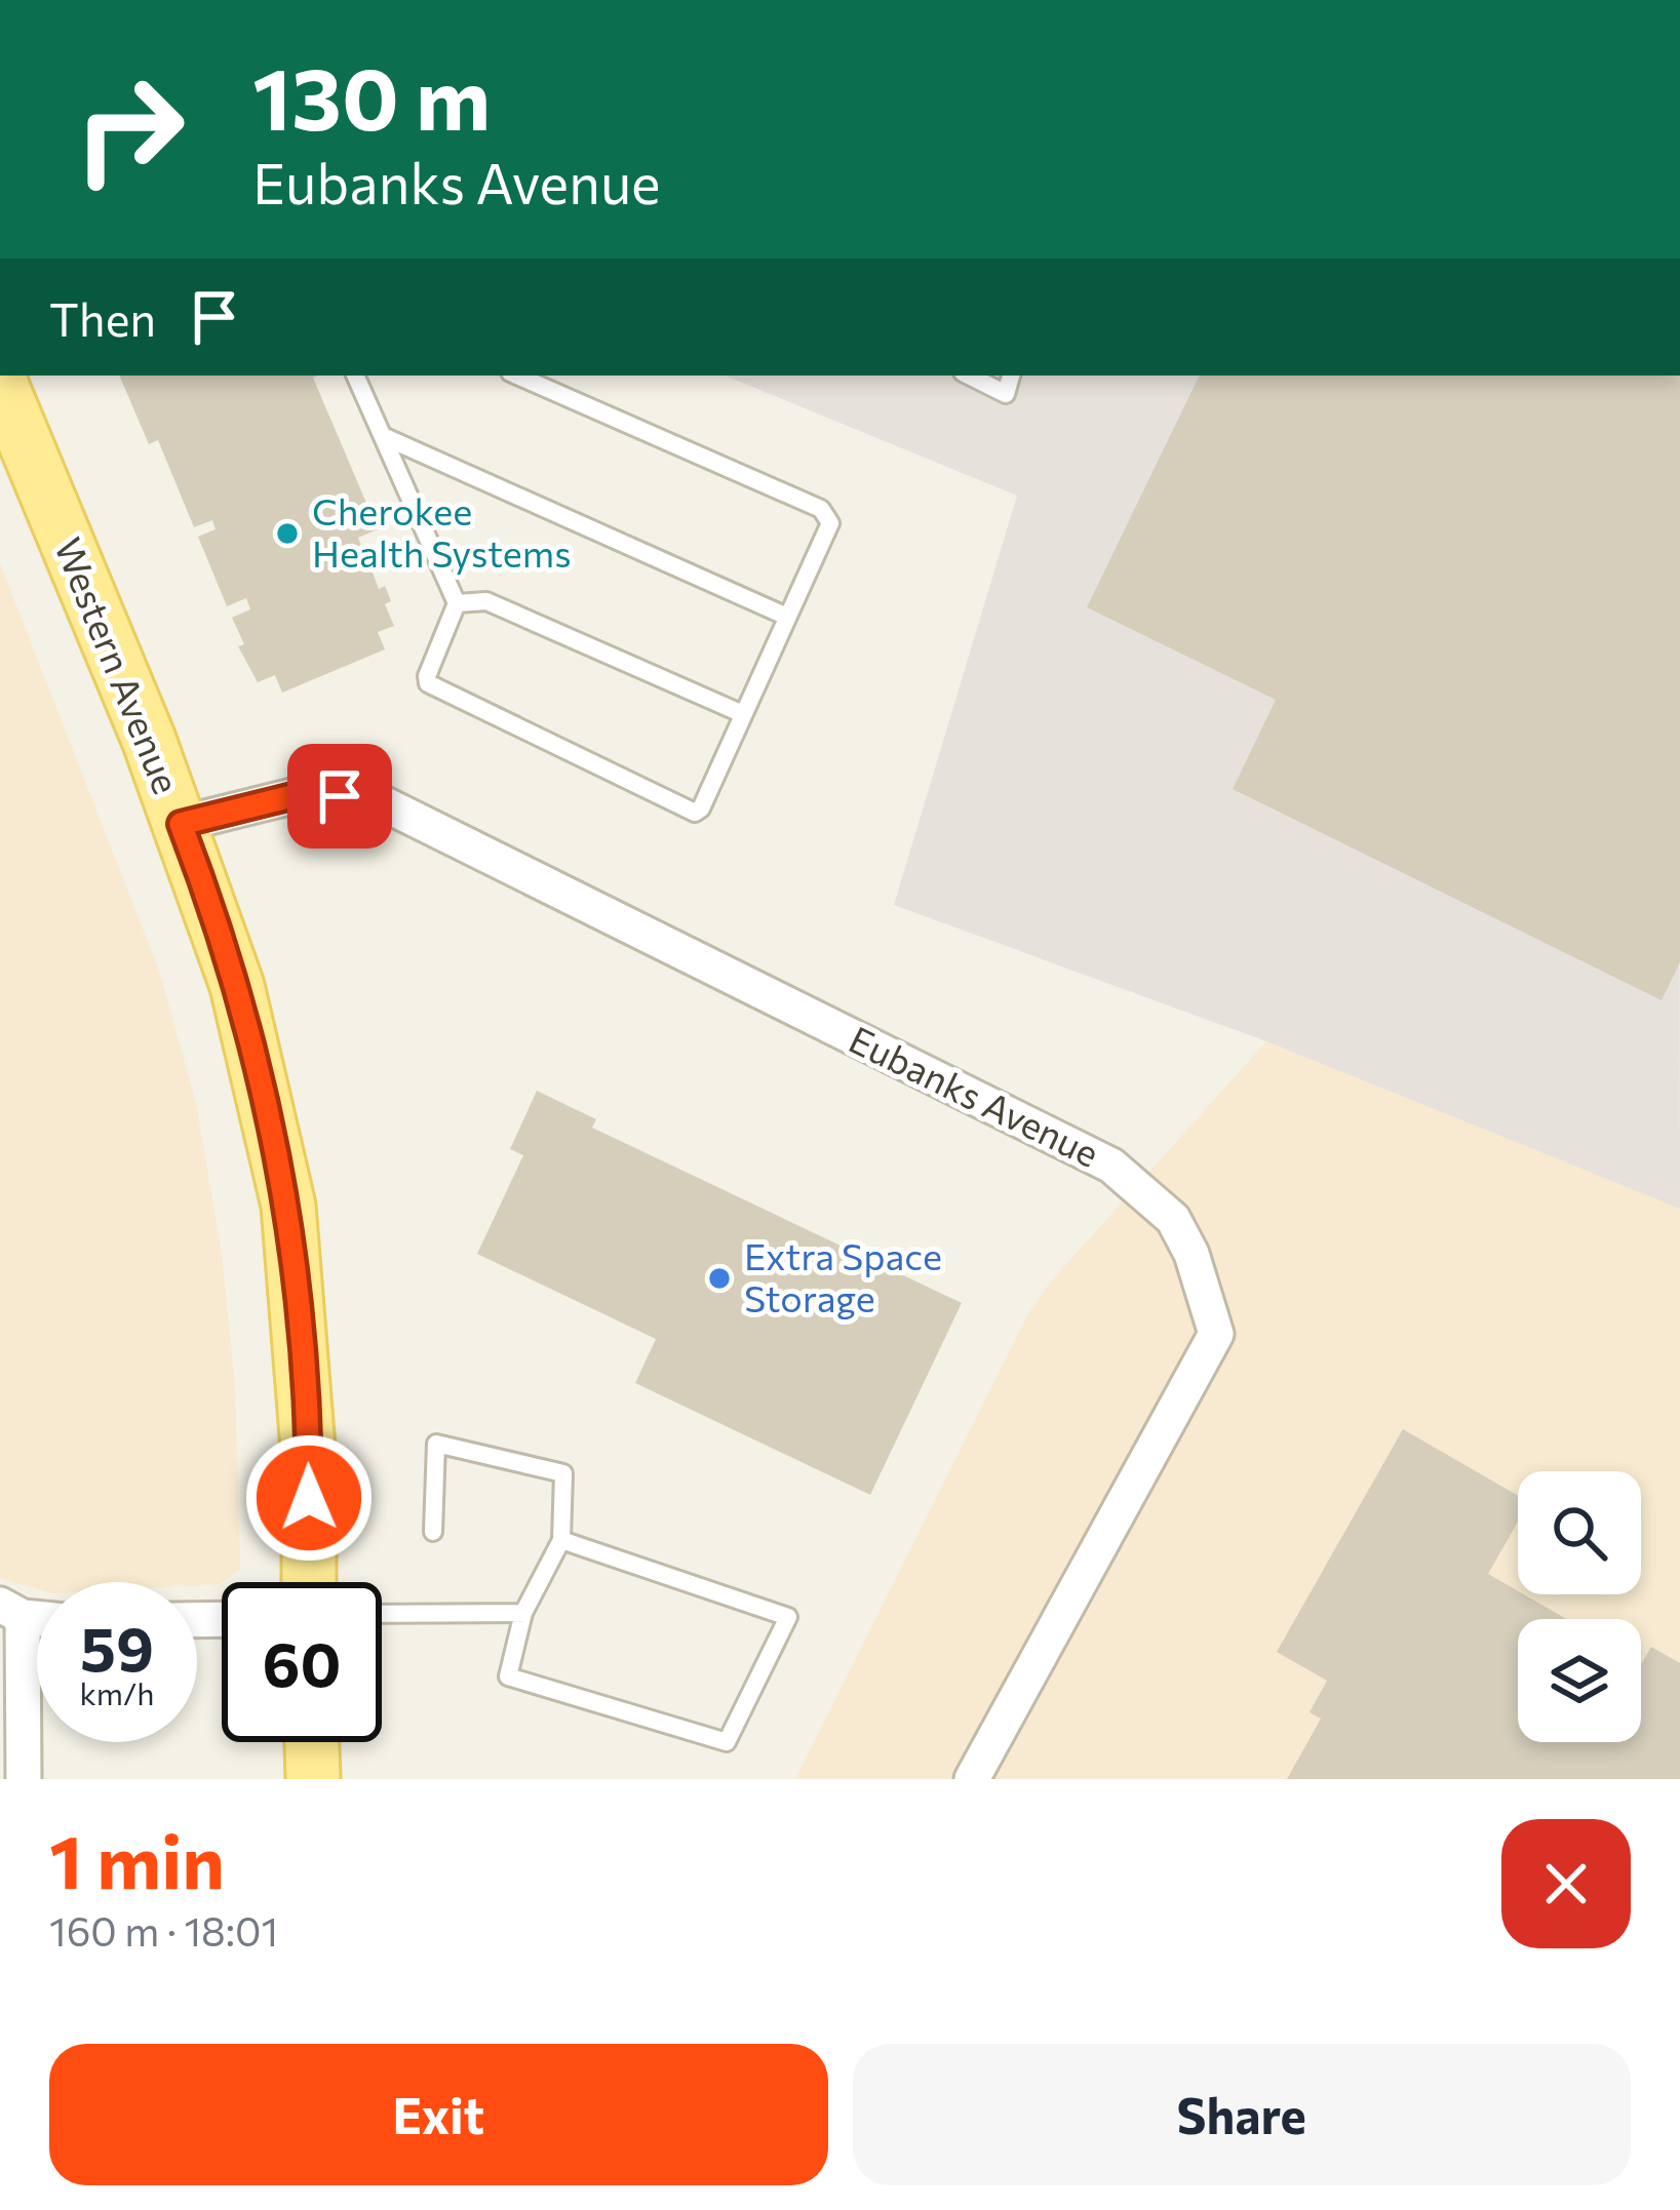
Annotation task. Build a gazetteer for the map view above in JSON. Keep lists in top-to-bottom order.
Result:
{
  "streets": {
    "main road": ["Western Avenue"],
    "street": ["Eubanks Avenue"]
  },
  "crossings": [
    ["Western Avenue", "Eubanks Avenue"]
  ],
  "places": ["Cherokee Health Systems", "Extra Space Storage"],
  "page": {
    "turn": ["130 m", "Eubanks Avenue"],
    "then": "Then",
    "speed": "59 km/h",
    "limit": "60",
    "heading": ["1 min", "160 m · 18:01"],
    "buttons": ["Exit", "Share"]
  }
}
